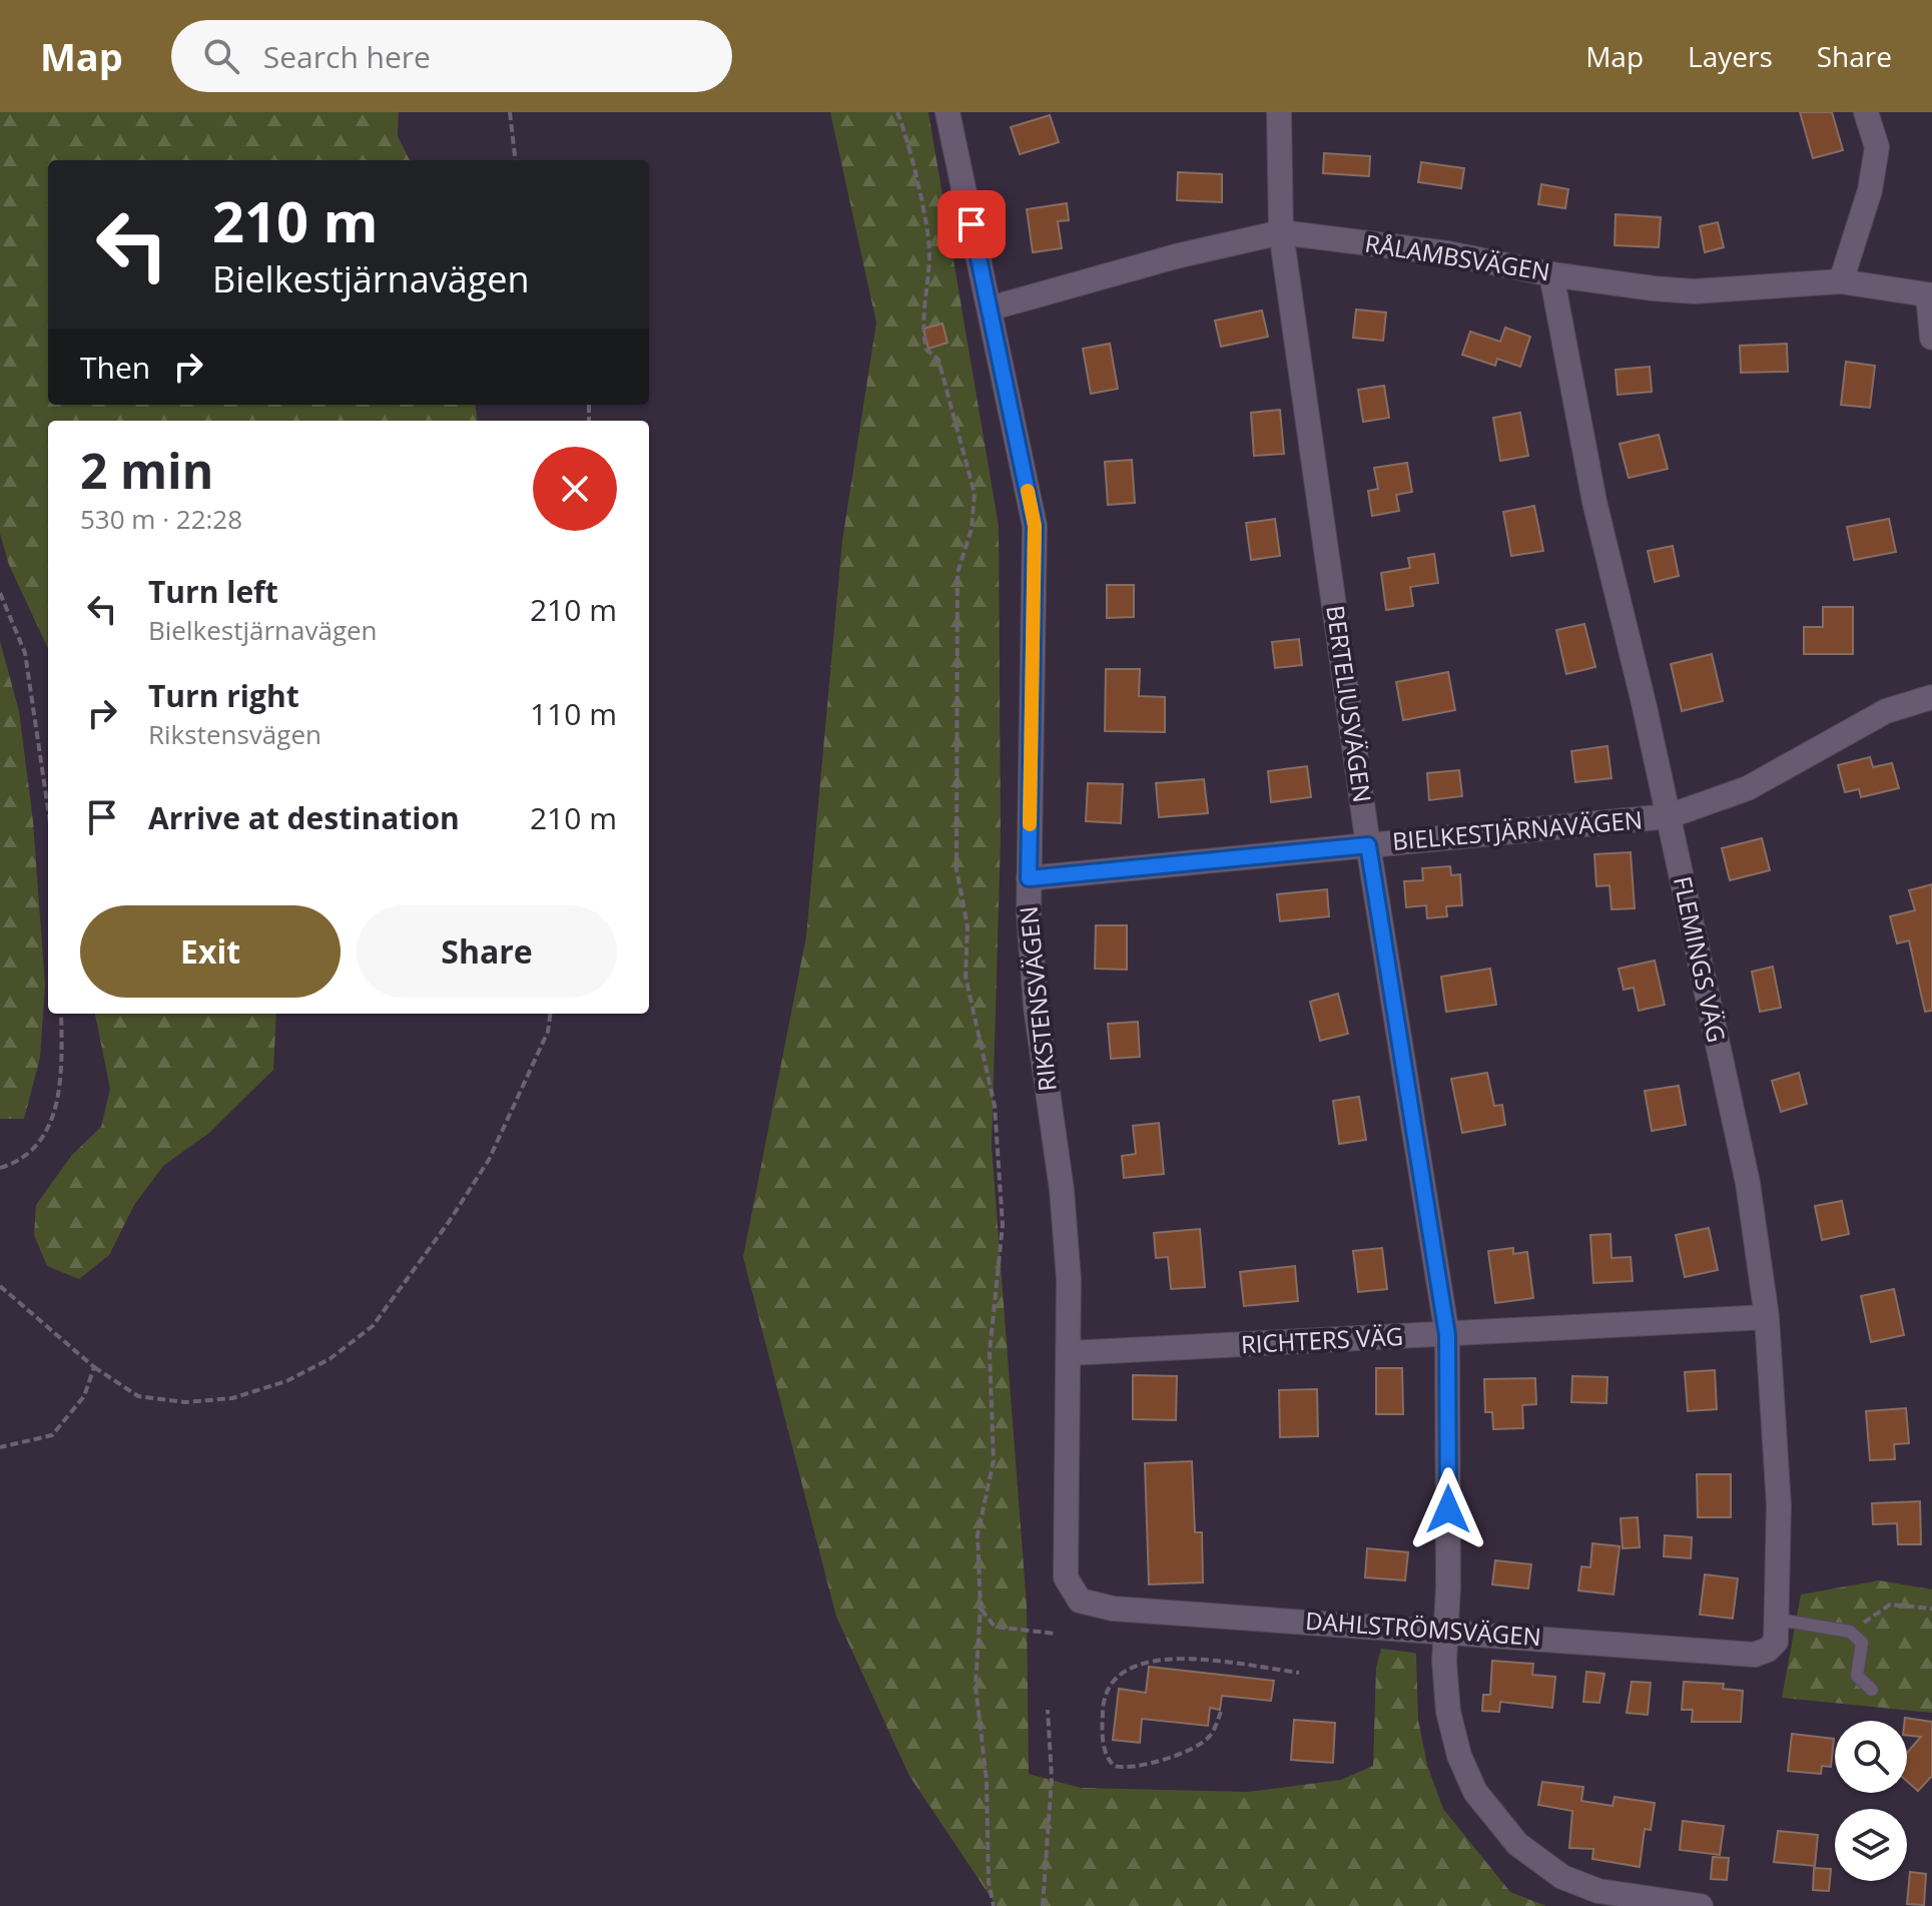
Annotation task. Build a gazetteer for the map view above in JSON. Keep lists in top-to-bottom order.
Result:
{
  "streets": {
    "street": [
      "RÅLAMBSVÄGEN",
      "BERTELIUSVÄGEN",
      "BIELKESTJÄRNAVÄGEN",
      "FLEMINGS VÄG",
      "RIKSTENSVÄGEN",
      "RICHTERS VÄG",
      "DAHLSTRÖMSVÄGEN"
    ]
  },
  "crossings": [
    ["RÅLAMBSVÄGEN", "BERTELIUSVÄGEN"],
    ["RÅLAMBSVÄGEN", "FLEMINGS VÄG"],
    ["RÅLAMBSVÄGEN", "RIKSTENSVÄGEN"],
    ["BERTELIUSVÄGEN", "BIELKESTJÄRNAVÄGEN"],
    ["BERTELIUSVÄGEN", "RICHTERS VÄG"],
    ["BERTELIUSVÄGEN", "DAHLSTRÖMSVÄGEN"],
    ["BIELKESTJÄRNAVÄGEN", "FLEMINGS VÄG"],
    ["BIELKESTJÄRNAVÄGEN", "RIKSTENSVÄGEN"],
    ["FLEMINGS VÄG", "RICHTERS VÄG"],
    ["FLEMINGS VÄG", "DAHLSTRÖMSVÄGEN"],
    ["RIKSTENSVÄGEN", "RICHTERS VÄG"],
    ["RIKSTENSVÄGEN", "DAHLSTRÖMSVÄGEN"]
  ],
  "page": {
    "header": "Map",
    "search": "Search here",
    "nav": ["Map", "Layers", "Share"],
    "turn": ["210 m", "Bielkestjärnavägen"],
    "then": "Then",
    "heading": ["2 min", "530 m · 22:28"],
    "list": [
      {
        "name": "Turn left",
        "note": "Bielkestjärnavägen",
        "value": "210 m"
      },
      {
        "name": "Turn right",
        "note": "Rikstensvägen",
        "value": "110 m"
      },
      {
        "name": "Arrive at destination",
        "value": "210 m"
      }
    ],
    "buttons": ["Exit", "Share"]
  }
}
